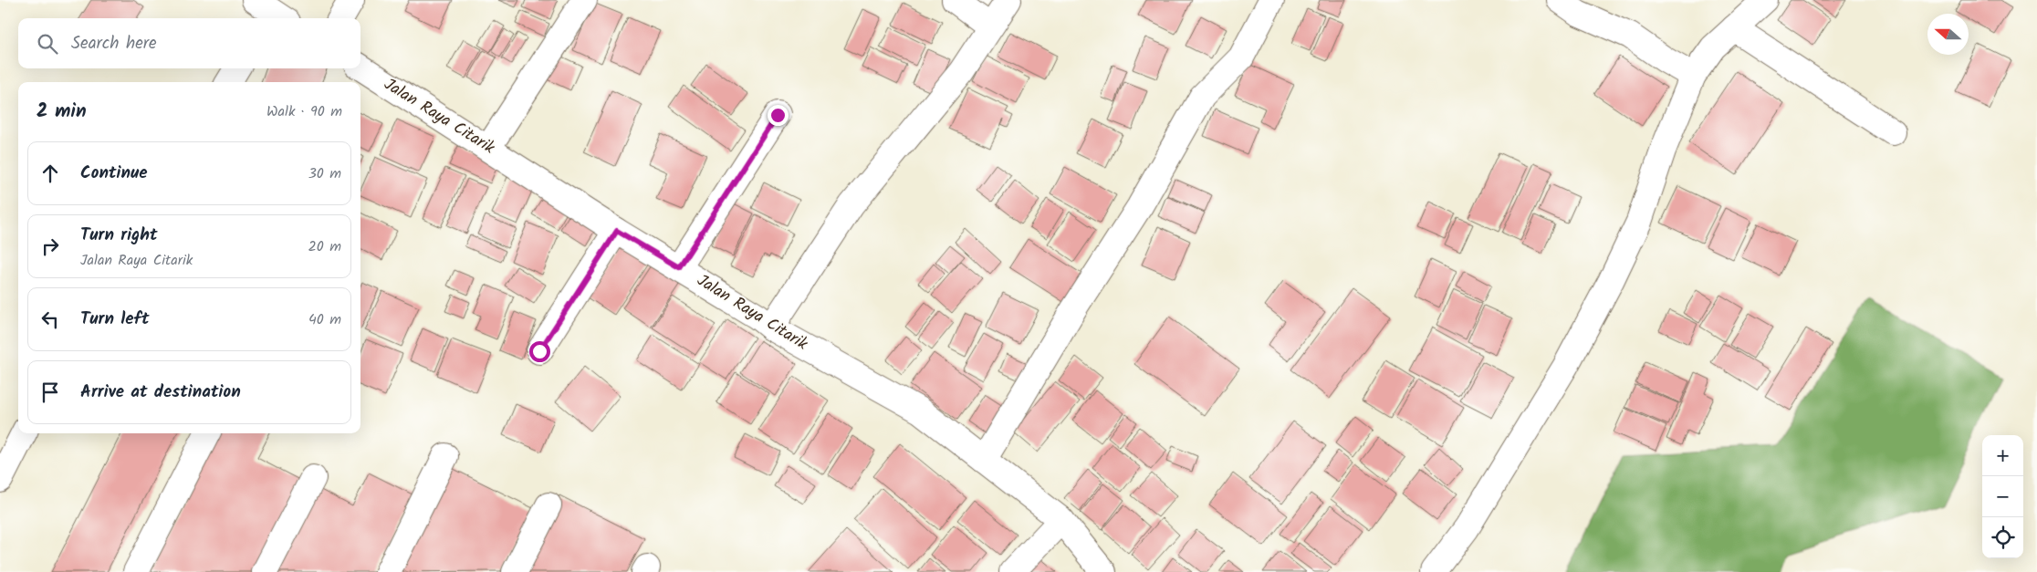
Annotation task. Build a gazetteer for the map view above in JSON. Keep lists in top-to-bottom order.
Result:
{
  "streets": {
    "street": ["Jalan Raya Citarik"]
  },
  "north": "left",
  "page": {
    "search": "Search here",
    "heading": ["2 min", "Walk · 90 m"],
    "list": [
      ["Continue", "30 m"],
      ["Turn right", "Jalan Raya Citarik", "20 m"],
      ["Turn left", "40 m"],
      "Arrive at destination"
    ],
    "map_buttons": ["+", "−"]
  }
}
